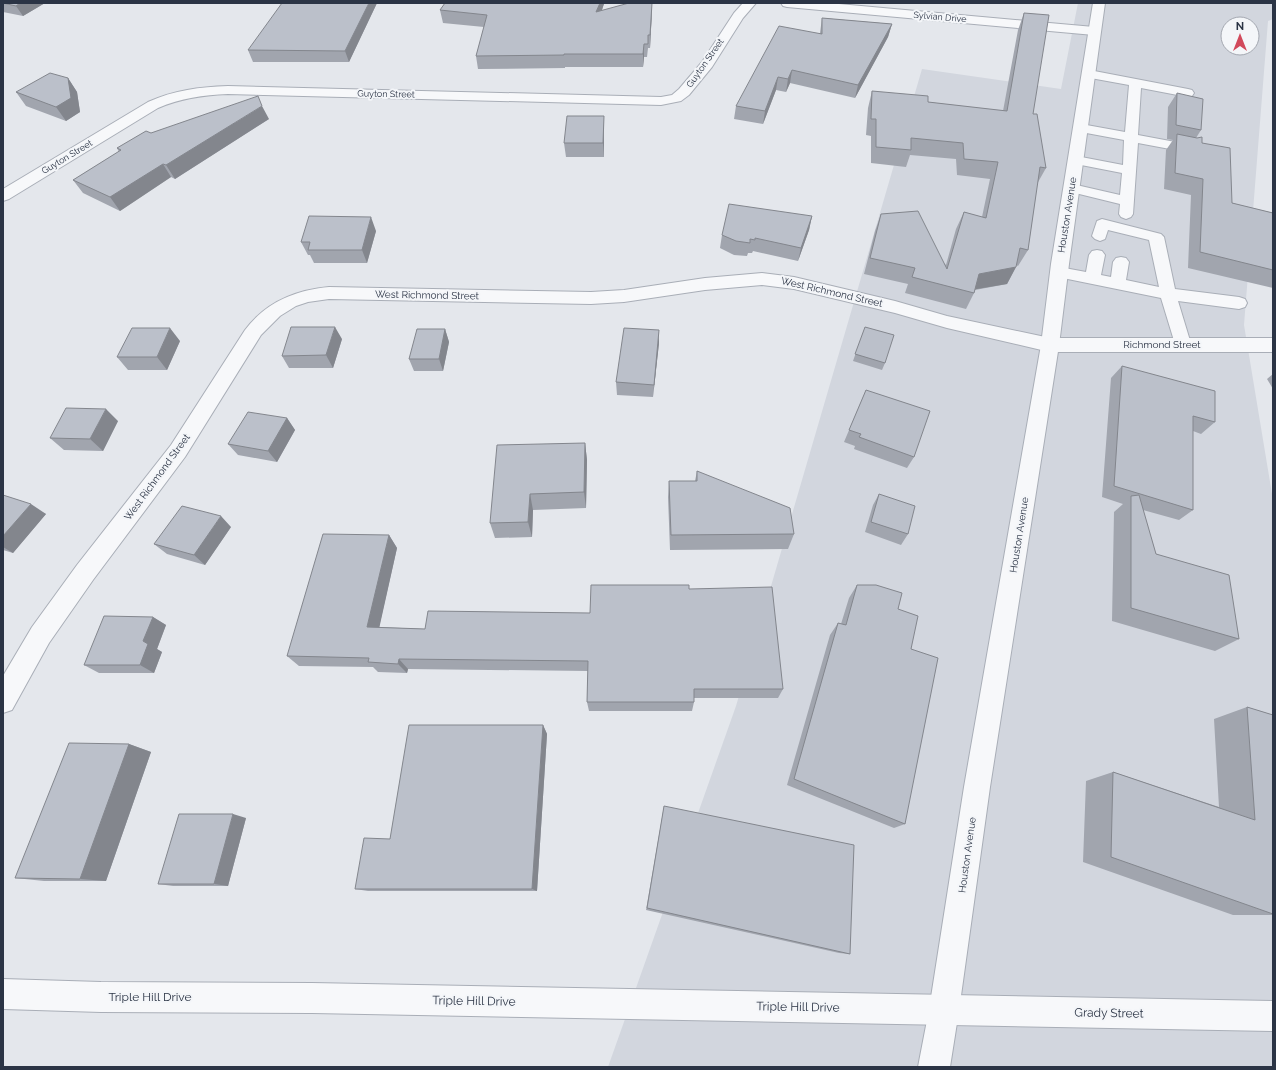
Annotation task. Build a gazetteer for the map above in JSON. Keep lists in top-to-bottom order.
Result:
{
  "streets": {
    "street": [
      "Sylvian Drive",
      "Guyton Street",
      "Houston Avenue",
      "West Richmond Street",
      "Richmond Street",
      "Triple Hill Drive",
      "Grady Street"
    ]
  },
  "crossings": [
    ["Sylvian Drive", "Houston Avenue"],
    ["Houston Avenue", "West Richmond Street"],
    ["Houston Avenue", "Richmond Street"],
    ["Houston Avenue", "Triple Hill Drive"],
    ["Houston Avenue", "Grady Street"],
    ["West Richmond Street", "Richmond Street"],
    ["Triple Hill Drive", "Grady Street"]
  ],
  "north": "top"
}
